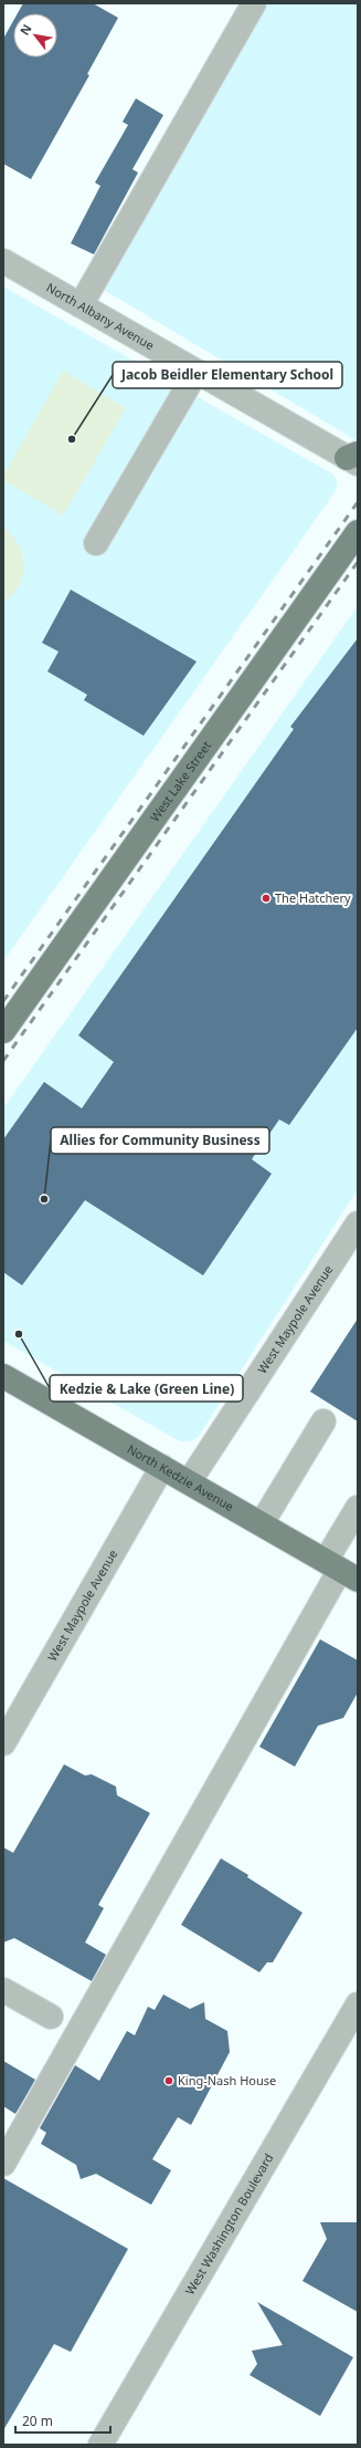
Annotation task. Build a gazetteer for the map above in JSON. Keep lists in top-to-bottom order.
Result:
{
  "streets": {
    "main road": ["West Lake Street", "North Kedzie Avenue"],
    "street": ["North Albany Avenue", "West Maypole Avenue", "West Washington Boulevard"]
  },
  "crossings": [
    ["West Maypole Avenue", "North Kedzie Avenue"]
  ],
  "places": [
    "Jacob Beidler Elementary School",
    "The Hatchery",
    "Allies for Community Business",
    "Kedzie & Lake (Green Line)",
    "King-Nash House"
  ],
  "scale_bar": "20 m",
  "north": "top left"
}
